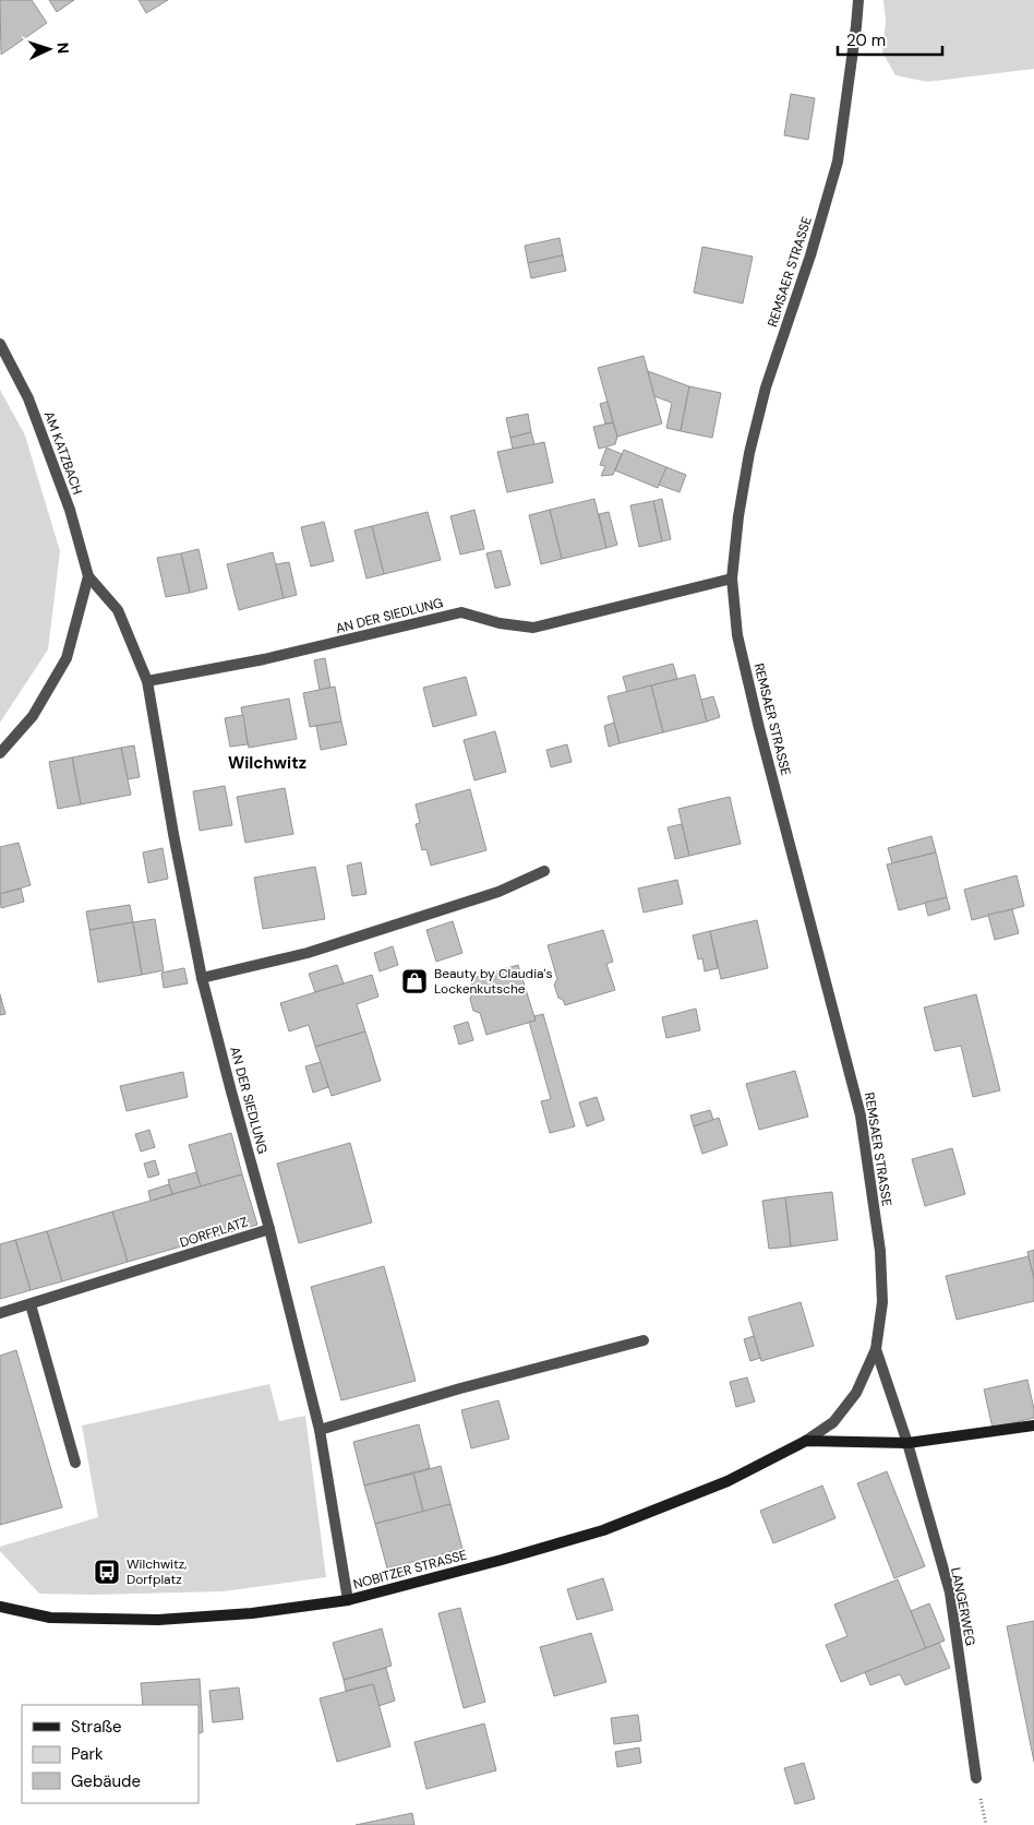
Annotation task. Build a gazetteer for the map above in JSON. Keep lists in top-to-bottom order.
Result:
{
  "streets": {
    "street": [
      "REMSAER STRASSE",
      "AM KATZBACH",
      "AN DER SIEDLUNG",
      "DORFPLATZ",
      "NOBITZER STRASSE",
      "LANGERWEG"
    ]
  },
  "crossings": [
    ["REMSAER STRASSE", "AN DER SIEDLUNG"],
    ["REMSAER STRASSE", "NOBITZER STRASSE"],
    ["REMSAER STRASSE", "LANGERWEG"],
    ["AM KATZBACH", "AN DER SIEDLUNG"],
    ["AN DER SIEDLUNG", "DORFPLATZ"],
    ["DORFPLATZ", "NOBITZER STRASSE"],
    ["NOBITZER STRASSE", "LANGERWEG"]
  ],
  "districts": ["Wilchwitz"],
  "places": {
    "shop": ["Beauty by Claudia's Lockenkutsche"],
    "bus stop": ["Wilchwitz, Dorfplatz"]
  },
  "legend": ["Straße", "Park", "Gebäude"],
  "scale_bar": "20 m",
  "north": "right"
}
